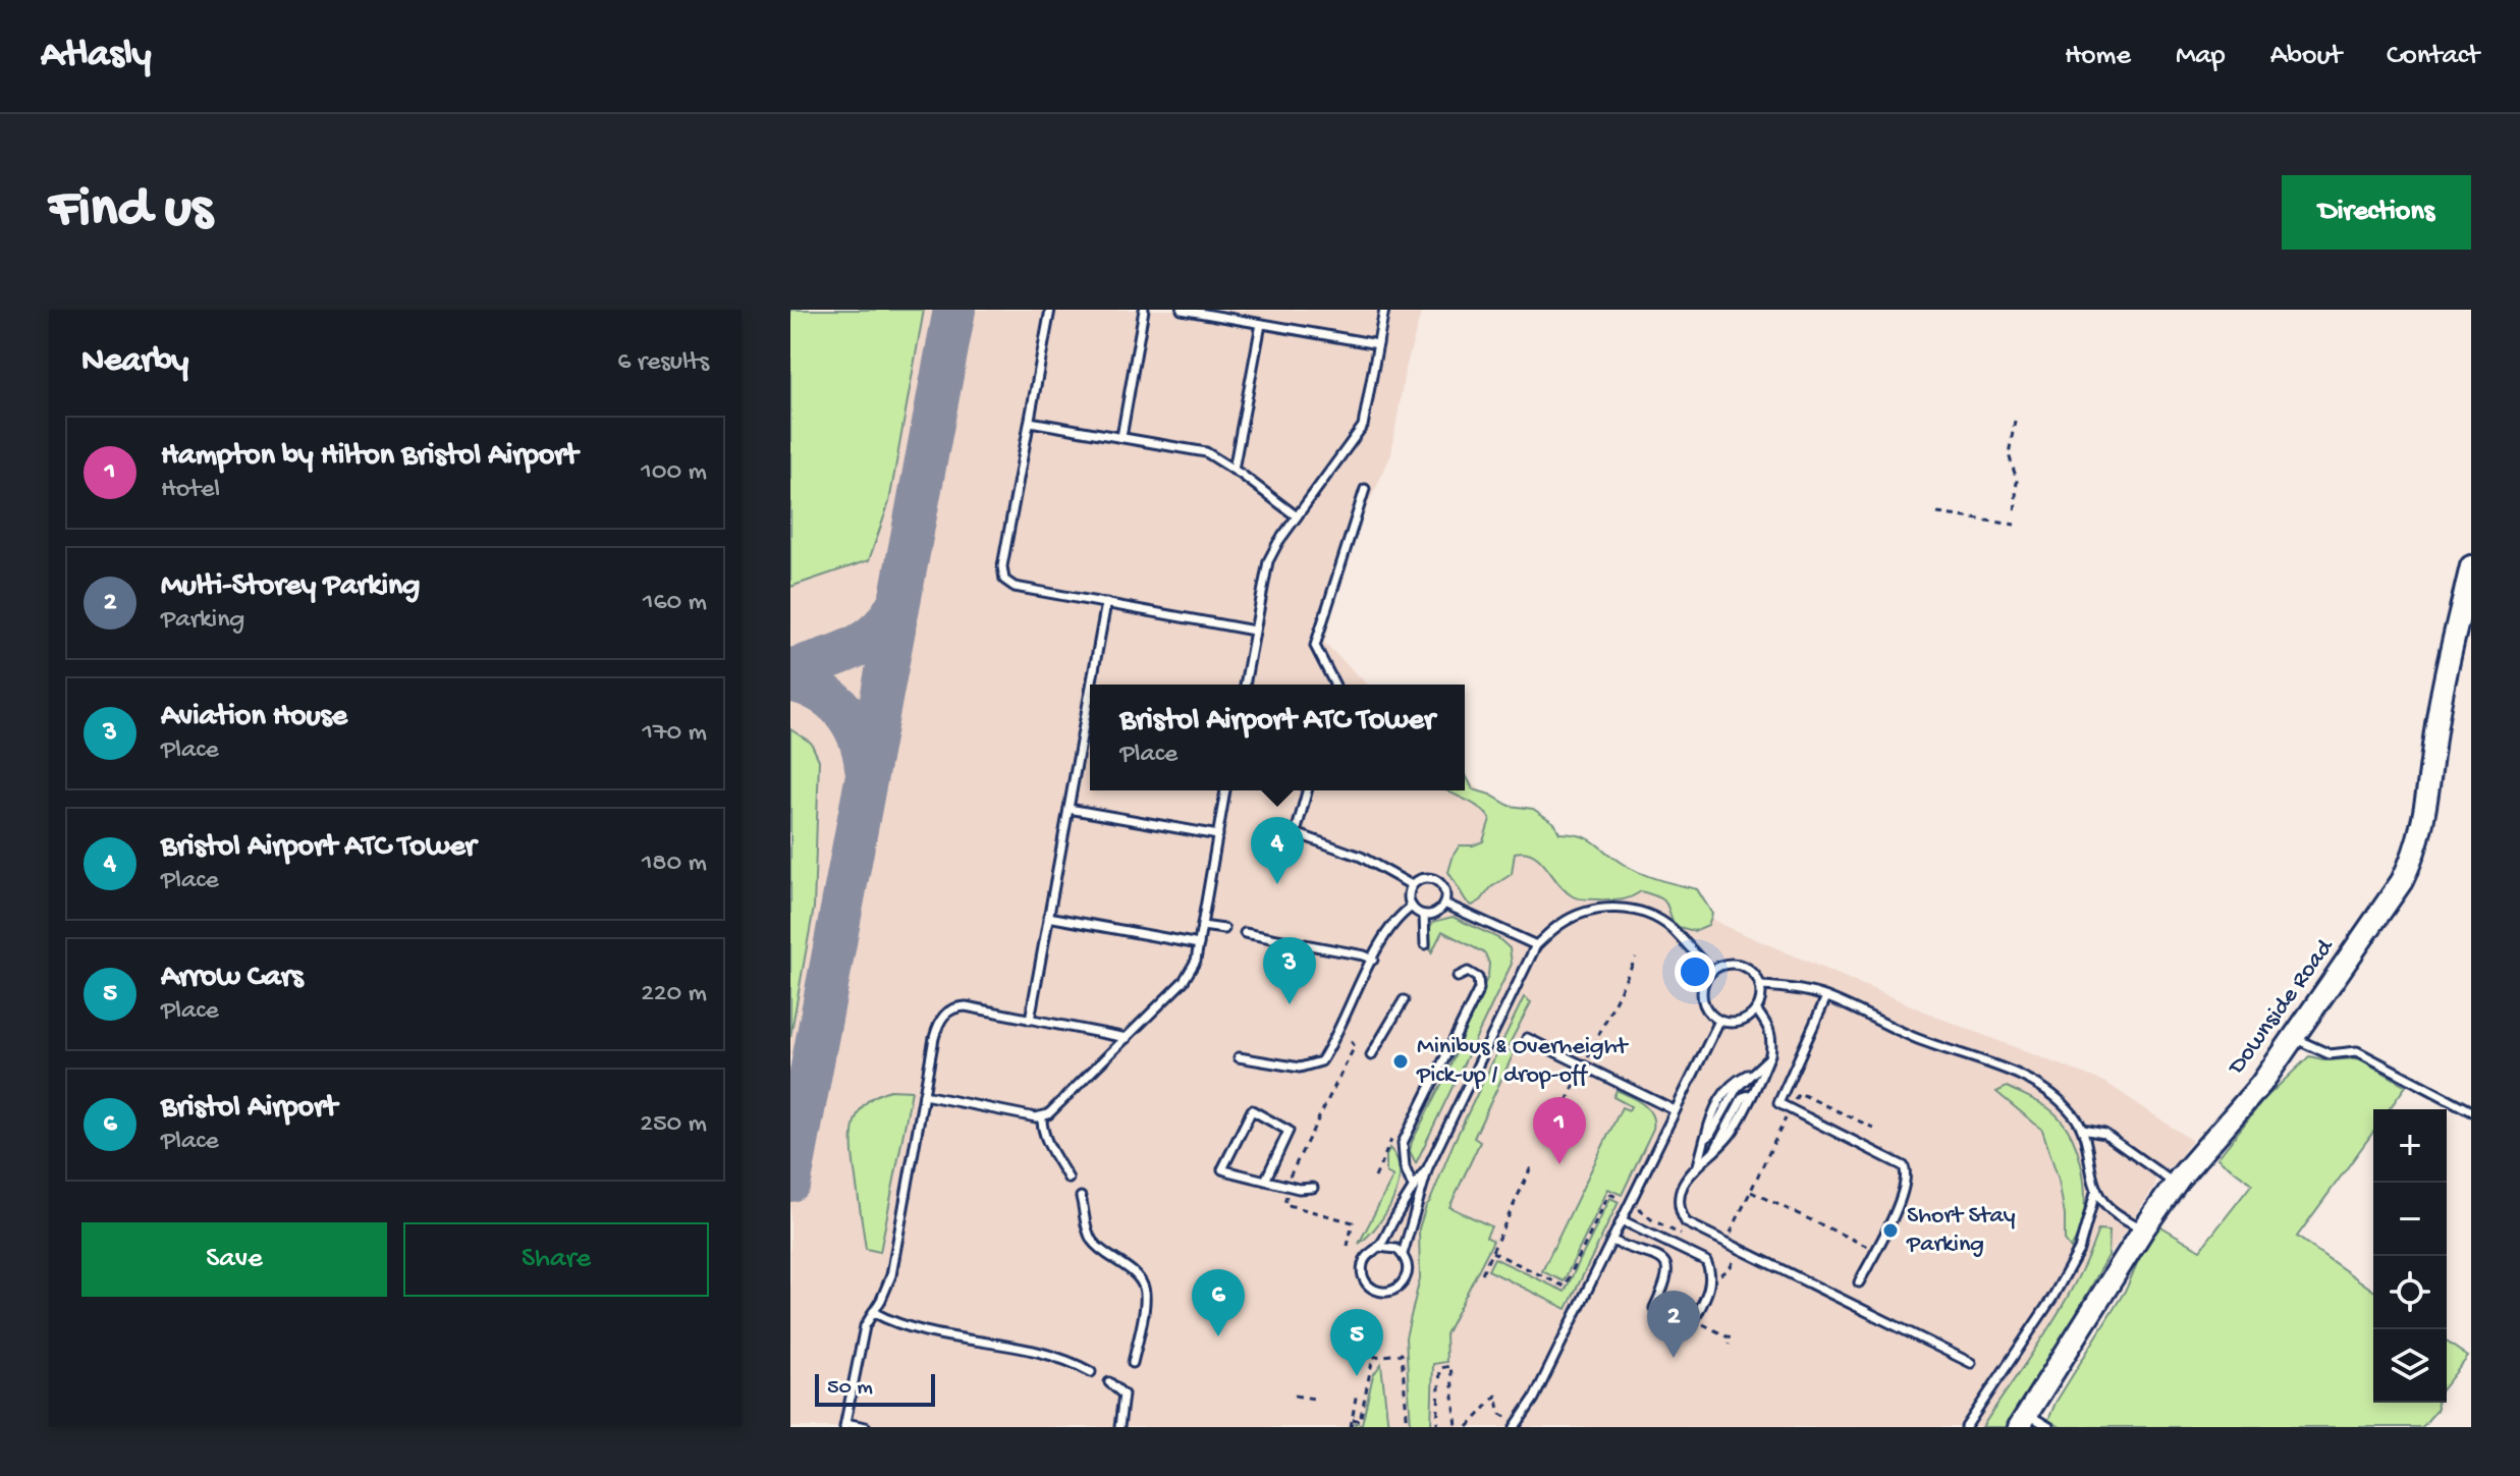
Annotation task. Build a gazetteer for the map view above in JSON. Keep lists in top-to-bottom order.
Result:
{
  "streets": {
    "street": ["Downside Road"]
  },
  "places": ["Minibus & Overheight Pick-up / drop-off", "Short Stay Parking"],
  "scale_bar": "50 m",
  "page": {
    "header": "Atlasly",
    "nav": [
      "Home",
      "Map",
      "About",
      "Contact"
    ],
    "buttons": [
      "Directions",
      ["Save", "Share"]
    ],
    "title": "Find us",
    "heading": ["Nearby", "6 results"],
    "list": [
      {
        "mark": "1",
        "name": "Hampton by Hilton Bristol Airport",
        "note": "Hotel",
        "value": "100 m"
      },
      {
        "mark": "2",
        "name": "Multi-Storey Parking",
        "note": "Parking",
        "value": "160 m"
      },
      {
        "mark": "3",
        "name": "Aviation House",
        "note": "Place",
        "value": "170 m"
      },
      {
        "mark": "4",
        "name": "Bristol Airport ATC Tower",
        "note": "Place",
        "value": "180 m"
      },
      {
        "mark": "5",
        "name": "Arrow Cars",
        "note": "Place",
        "value": "220 m"
      },
      {
        "mark": "6",
        "name": "Bristol Airport",
        "note": "Place",
        "value": "250 m"
      }
    ],
    "popup": ["Bristol Airport ATC Tower", "Place"],
    "pins": [
      "4",
      "3",
      "1",
      "6",
      "2",
      "5"
    ],
    "map_buttons": ["+", "−"],
    "scale": "50 m"
  }
}
